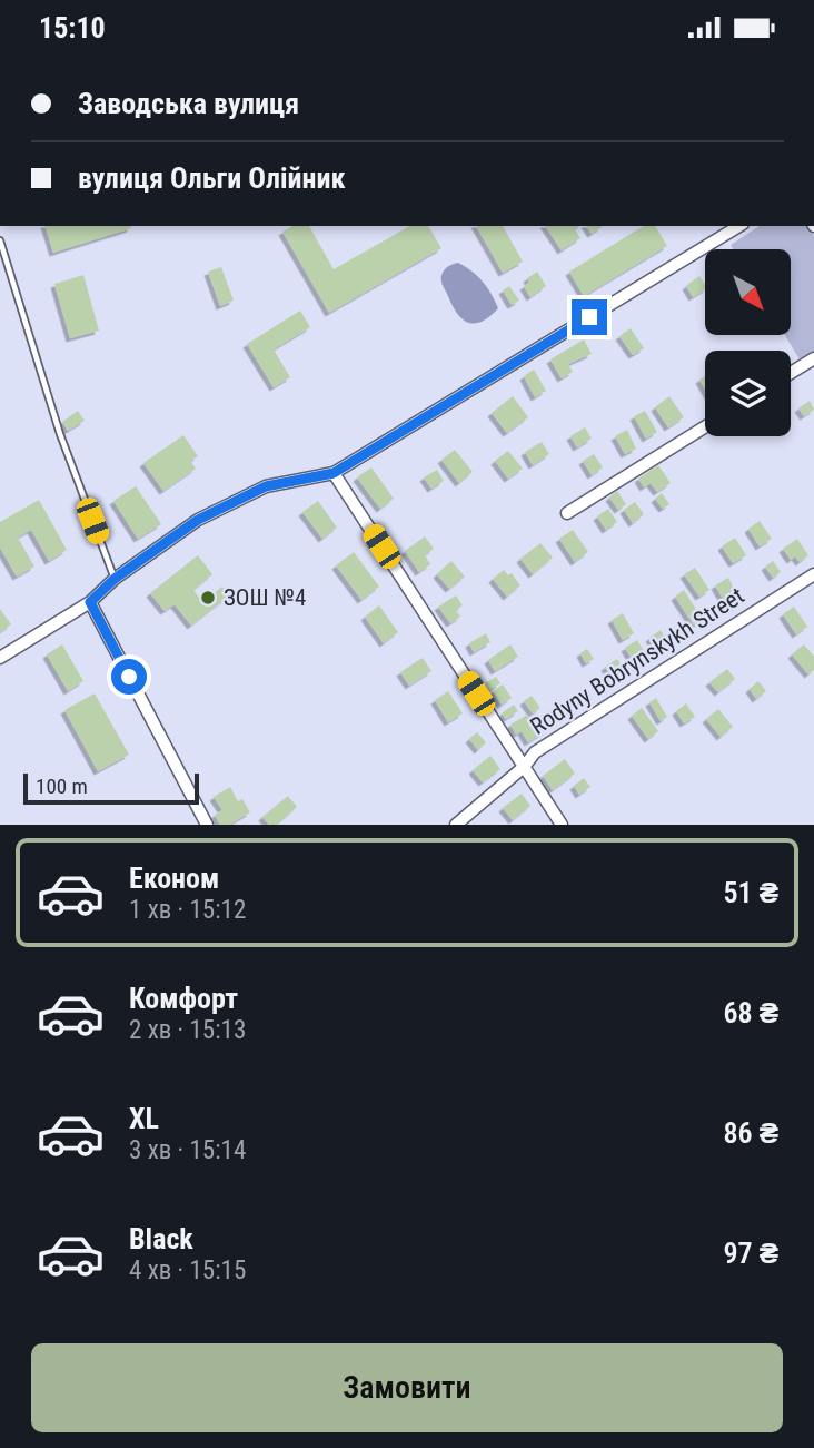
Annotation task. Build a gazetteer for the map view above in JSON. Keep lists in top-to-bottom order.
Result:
{
  "streets": {
    "street": ["Rodyny Bobrynskykh Street"]
  },
  "places": ["ЗОШ №4"],
  "scale_bar": "100 m",
  "north": "bottom right",
  "page": {
    "status": "15:10",
    "banner": ["Заводська вулиця", "вулиця Ольги Олійник"],
    "scale": "100 m",
    "list": [
      {
        "name": "Економ",
        "note": "1 хв · 15:12",
        "value": "51 ₴"
      },
      {
        "name": "Комфорт",
        "note": "2 хв · 15:13",
        "value": "68 ₴"
      },
      {
        "name": "XL",
        "note": "3 хв · 15:14",
        "value": "86 ₴"
      },
      {
        "name": "Black",
        "note": "4 хв · 15:15",
        "value": "97 ₴"
      }
    ],
    "buttons": "Замовити"
  }
}
